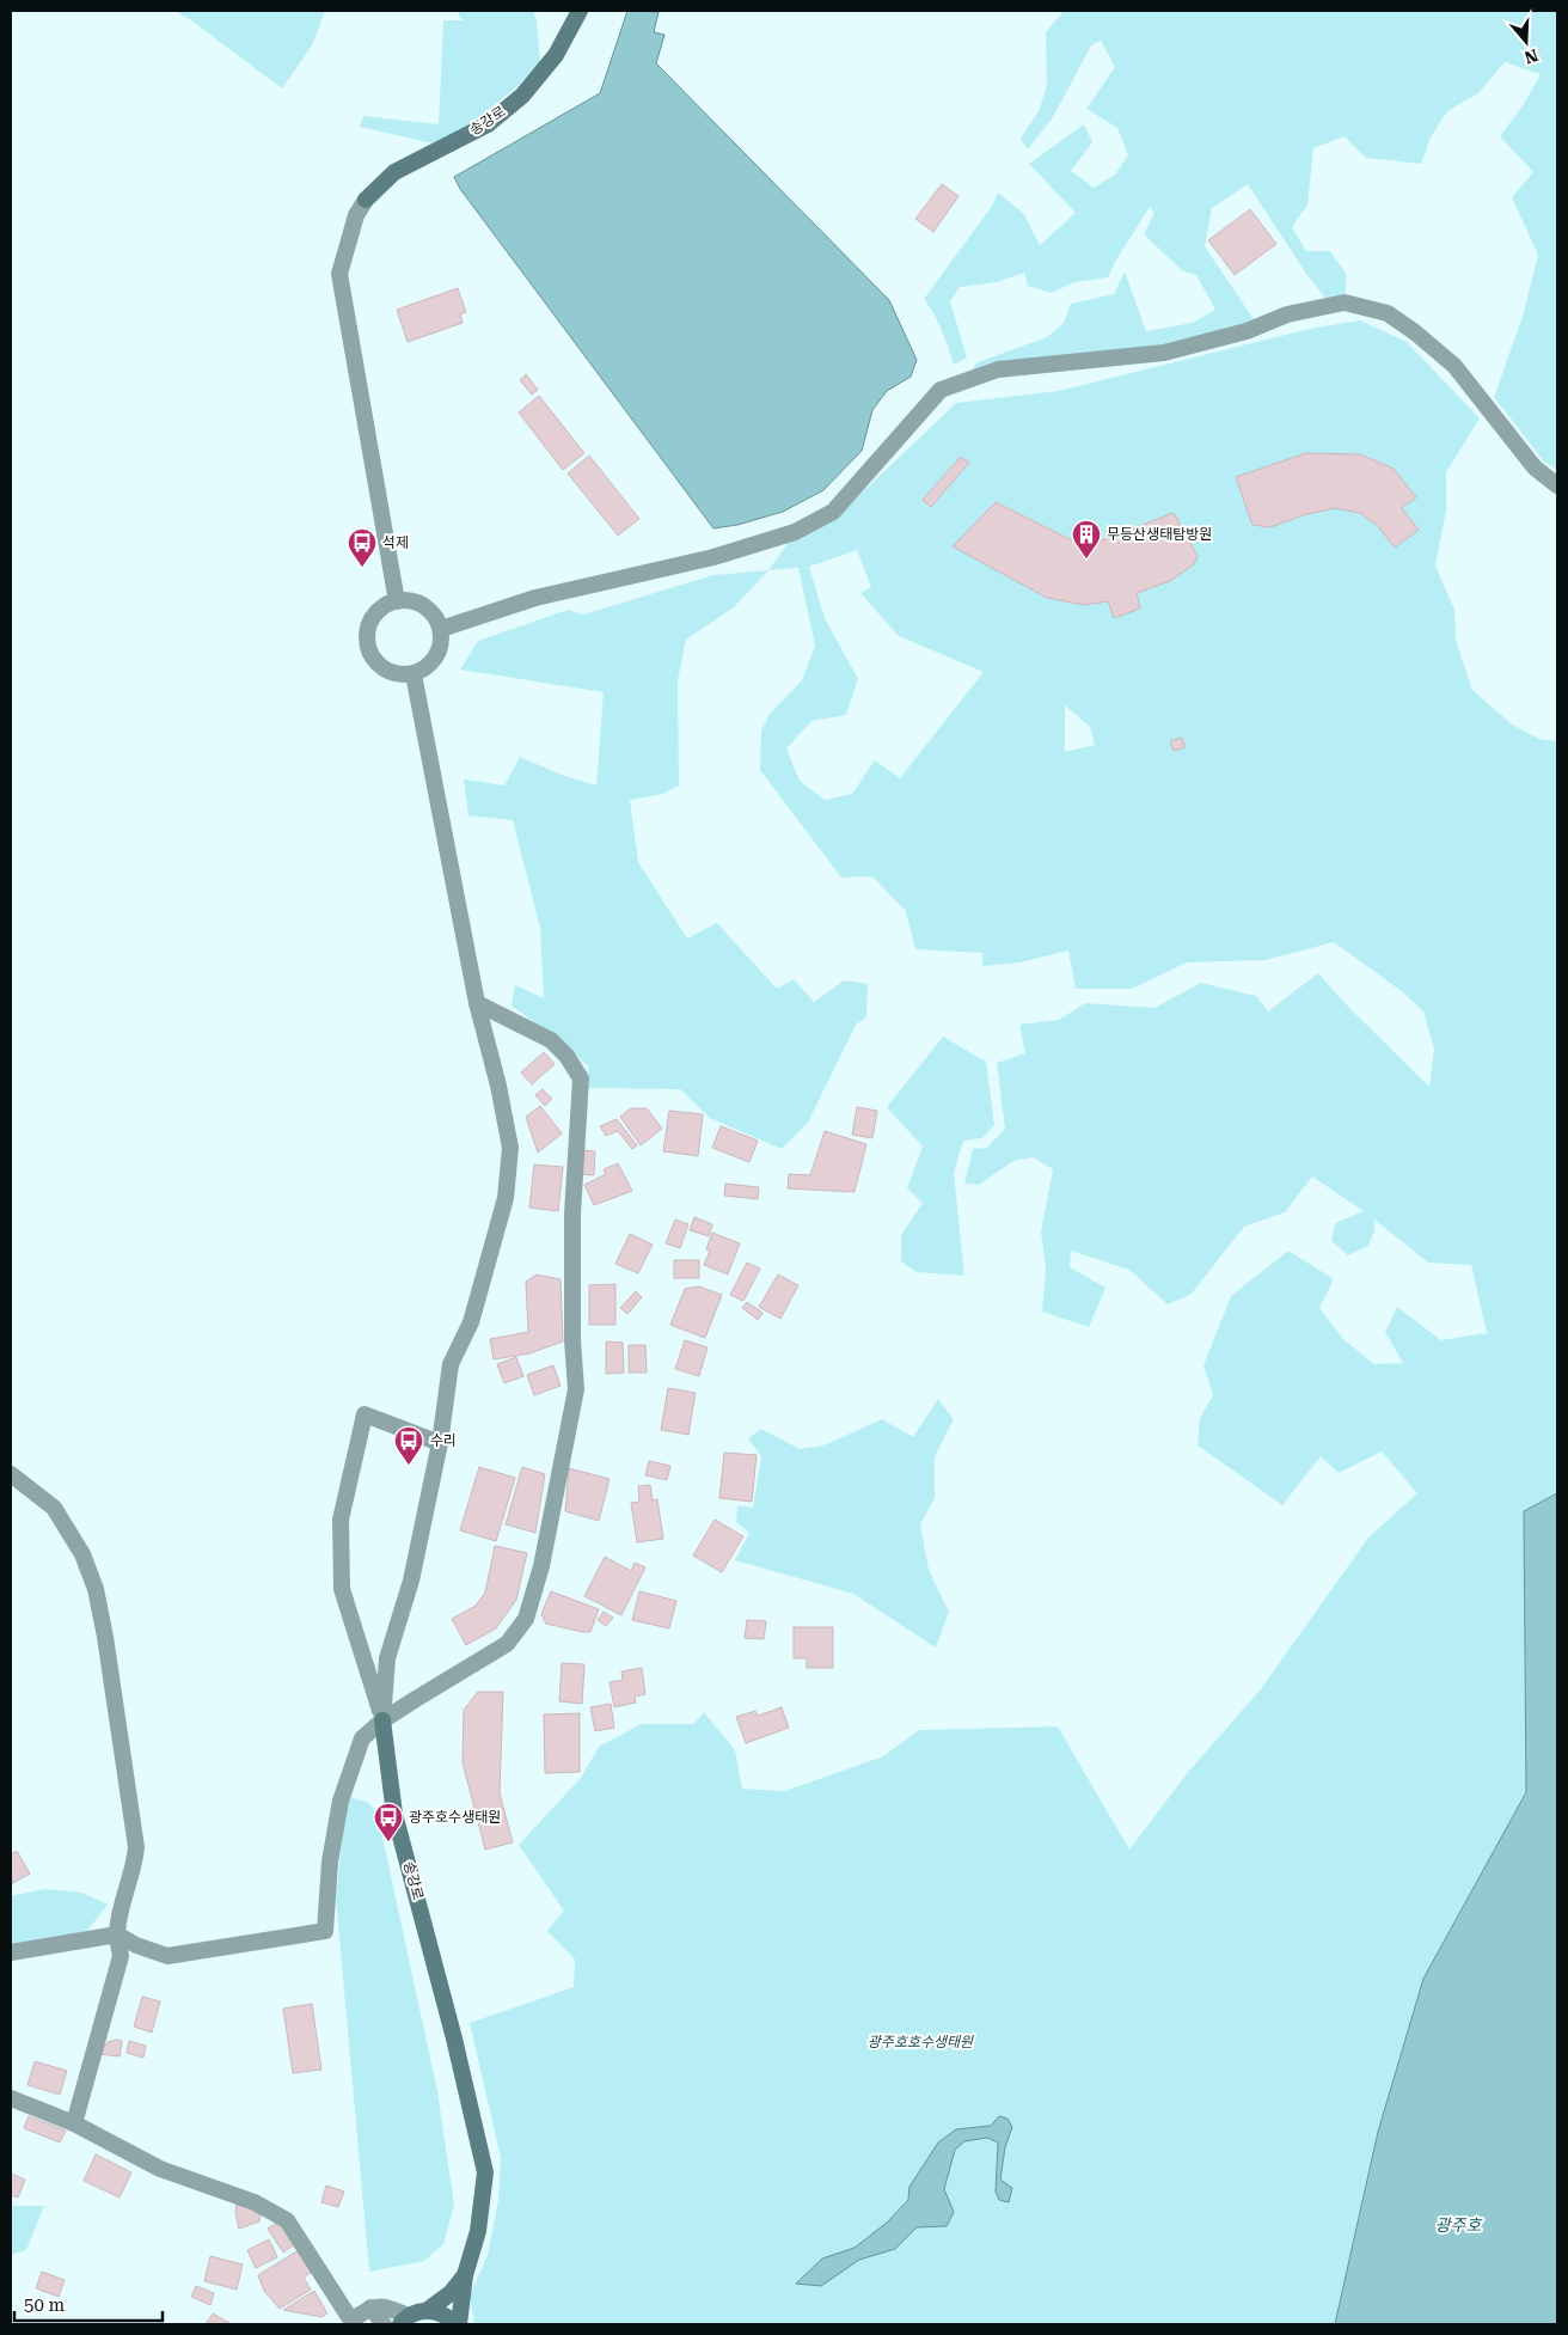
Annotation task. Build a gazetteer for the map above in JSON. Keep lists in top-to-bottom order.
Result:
{
  "streets": {
    "main road": ["송강로"]
  },
  "water": ["광주호"],
  "parks": ["광주호호수생태원"],
  "places": {
    "building": ["무등산생태탐방원"],
    "bus stop": ["석제", "수리", "광주호수생태원"]
  },
  "scale_bar": "50 m",
  "north": "bottom"
}
